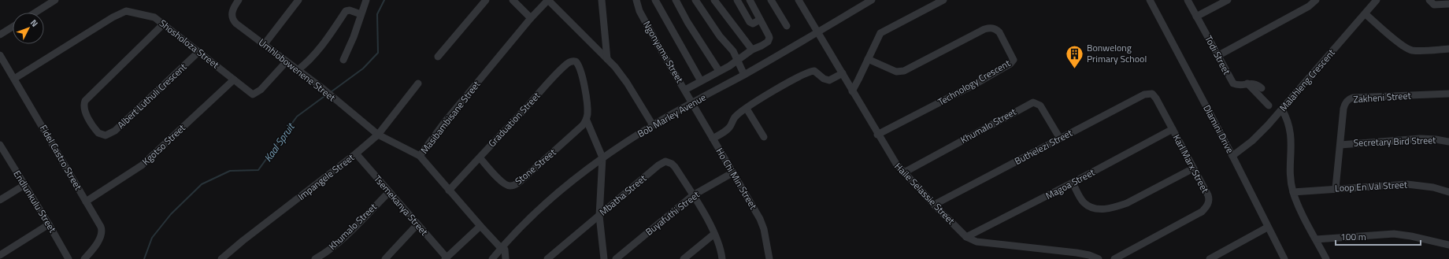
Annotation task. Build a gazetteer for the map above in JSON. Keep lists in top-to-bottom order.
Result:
{
  "streets": {
    "street": [
      "Shosholoza Street",
      "Ngonyama Street",
      "Todi Street",
      "Umhlobowenene Street",
      "Malahleng Crescent",
      "Technology Crescent",
      "Albert Luthuli Crescent",
      "Zakheni Street",
      "Bob Marley Avenue",
      "Masibambisane Street",
      "Graduation Street",
      "Khumalo Street",
      "Dlamini Drive",
      "Secretary Bird Street",
      "Kgotso Street",
      "Buthelezi Street",
      "Fidel Castro Street",
      "Karl Marx Street",
      "Stone Street",
      "Impangele Street",
      "Ho Chi Min Street",
      "Magoa Street",
      "Loop En Val Street",
      "Haile Selassie Street",
      "Mbatha Street",
      "Endlunkulu Street",
      "Tsemekanya Street",
      "Buyafuthi Street"
    ]
  },
  "crossings": [
    ["Shosholoza Street", "Umhlobowenene Street"],
    ["Shosholoza Street", "Albert Luthuli Crescent"],
    ["Shosholoza Street", "Kgotso Street"],
    ["Shosholoza Street", "Fidel Castro Street"],
    ["Ngonyama Street", "Bob Marley Avenue"],
    ["Ngonyama Street", "Ho Chi Min Street"],
    ["Umhlobowenene Street", "Masibambisane Street"],
    ["Umhlobowenene Street", "Impangele Street"],
    ["Malahleng Crescent", "Dlamini Drive"],
    ["Technology Crescent", "Haile Selassie Street"],
    ["Zakheni Street", "Secretary Bird Street"],
    ["Zakheni Street", "Loop En Val Street"],
    ["Bob Marley Avenue", "Masibambisane Street"],
    ["Bob Marley Avenue", "Ho Chi Min Street"],
    ["Bob Marley Avenue", "Haile Selassie Street"],
    ["Masibambisane Street", "Graduation Street"],
    ["Graduation Street", "Stone Street"],
    ["Khumalo Street", "Buthelezi Street"],
    ["Khumalo Street", "Haile Selassie Street"],
    ["Khumalo Street", "Tsemekanya Street"],
    ["Kgotso Street", "Fidel Castro Street"],
    ["Buthelezi Street", "Karl Marx Street"],
    ["Buthelezi Street", "Haile Selassie Street"],
    ["Karl Marx Street", "Magoa Street"],
    ["Impangele Street", "Tsemekanya Street"],
    ["Ho Chi Min Street", "Buyafuthi Street"],
    ["Magoa Street", "Haile Selassie Street"],
    ["Mbatha Street", "Buyafuthi Street"]
  ],
  "water": ["Kaal Spruit"],
  "places": {
    "building": ["Bonwelong Primary School"]
  },
  "scale_bar": "100 m",
  "north": "top right"
}
